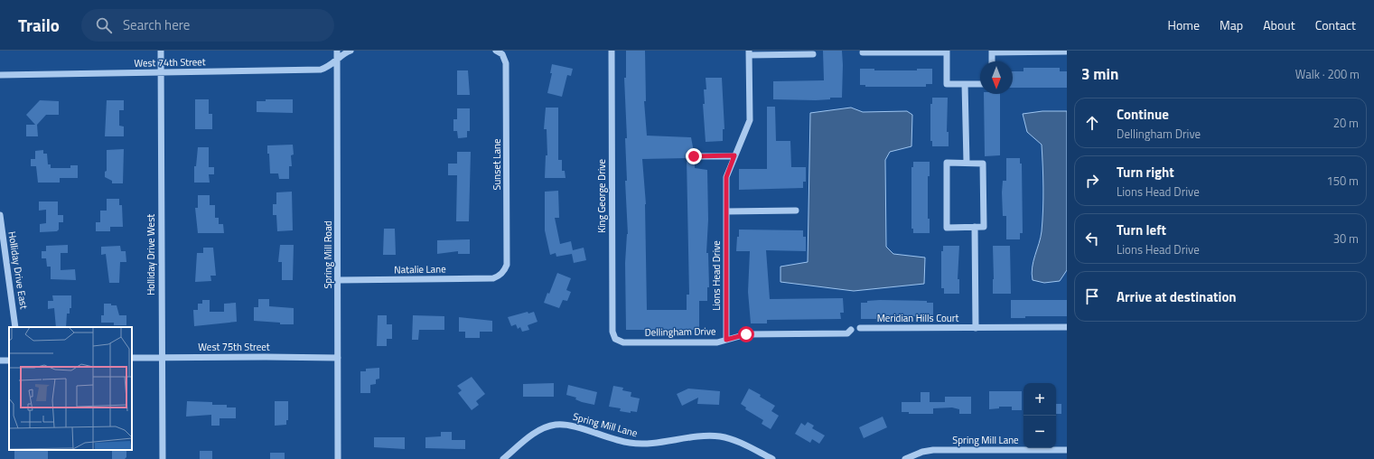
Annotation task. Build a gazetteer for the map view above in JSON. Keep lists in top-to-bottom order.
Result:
{
  "streets": {
    "street": [
      "West 74th Street",
      "Sunset Lane",
      "King George Drive",
      "Holliday Drive West",
      "Spring Mill Road",
      "Natalie Lane",
      "Holliday Drive East",
      "Lions Head Drive",
      "Meridian Hills Court",
      "Dellingham Drive",
      "West 75th Street",
      "Spring Mill Lane"
    ]
  },
  "crossings": [
    ["West 74th Street", "Holliday Drive West"],
    ["West 74th Street", "Spring Mill Road"],
    ["Sunset Lane", "Natalie Lane"],
    ["King George Drive", "Dellingham Drive"],
    ["Holliday Drive West", "West 75th Street"],
    ["Spring Mill Road", "Natalie Lane"],
    ["Spring Mill Road", "West 75th Street"],
    ["Lions Head Drive", "Dellingham Drive"]
  ],
  "north": "bottom",
  "page": {
    "header": "Trailo",
    "search": "Search here",
    "nav": [
      "Home",
      "Map",
      "About",
      "Contact"
    ],
    "heading": ["3 min", "Walk · 200 m"],
    "list": [
      ["Continue", "Dellingham Drive", "20 m"],
      ["Turn right", "Lions Head Drive", "150 m"],
      ["Turn left", "Lions Head Drive", "30 m"],
      "Arrive at destination"
    ],
    "map_buttons": ["+", "−"]
  }
}
